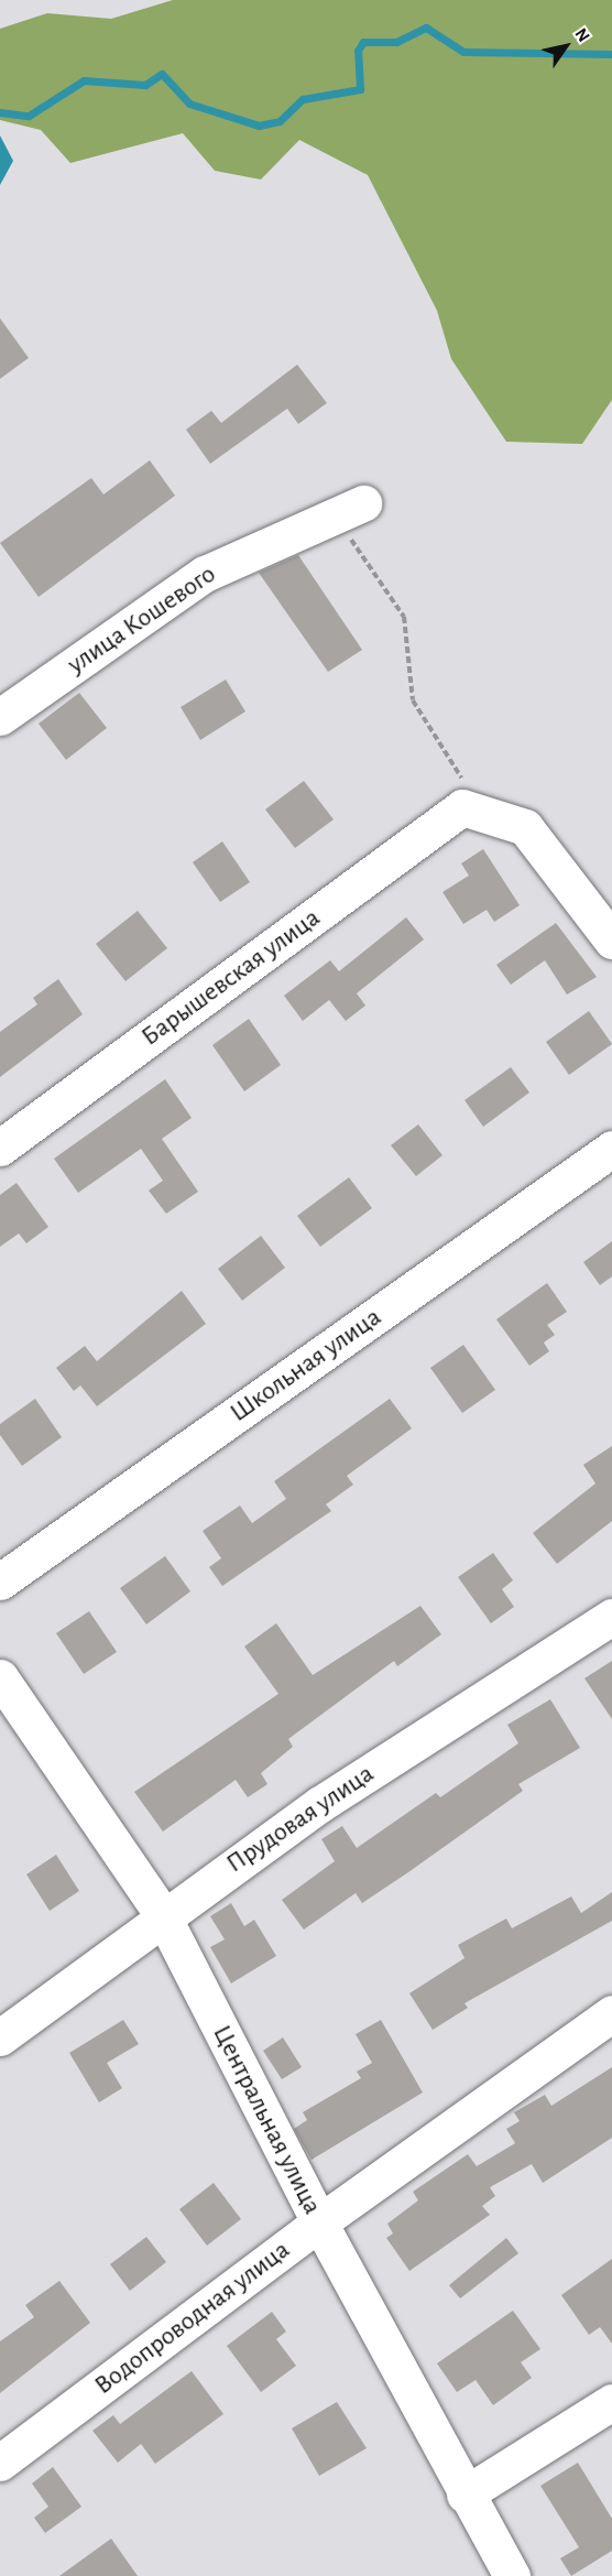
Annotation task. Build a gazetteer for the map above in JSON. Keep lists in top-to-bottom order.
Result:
{
  "streets": {
    "street": [
      "улица Кошевого",
      "Барышевская улица",
      "Школьная улица",
      "Прудовая улица",
      "Центральная улица",
      "Водопроводная улица"
    ]
  },
  "crossings": [
    ["Прудовая улица", "Центральная улица"],
    ["Центральная улица", "Водопроводная улица"]
  ],
  "north": "top right"
}
